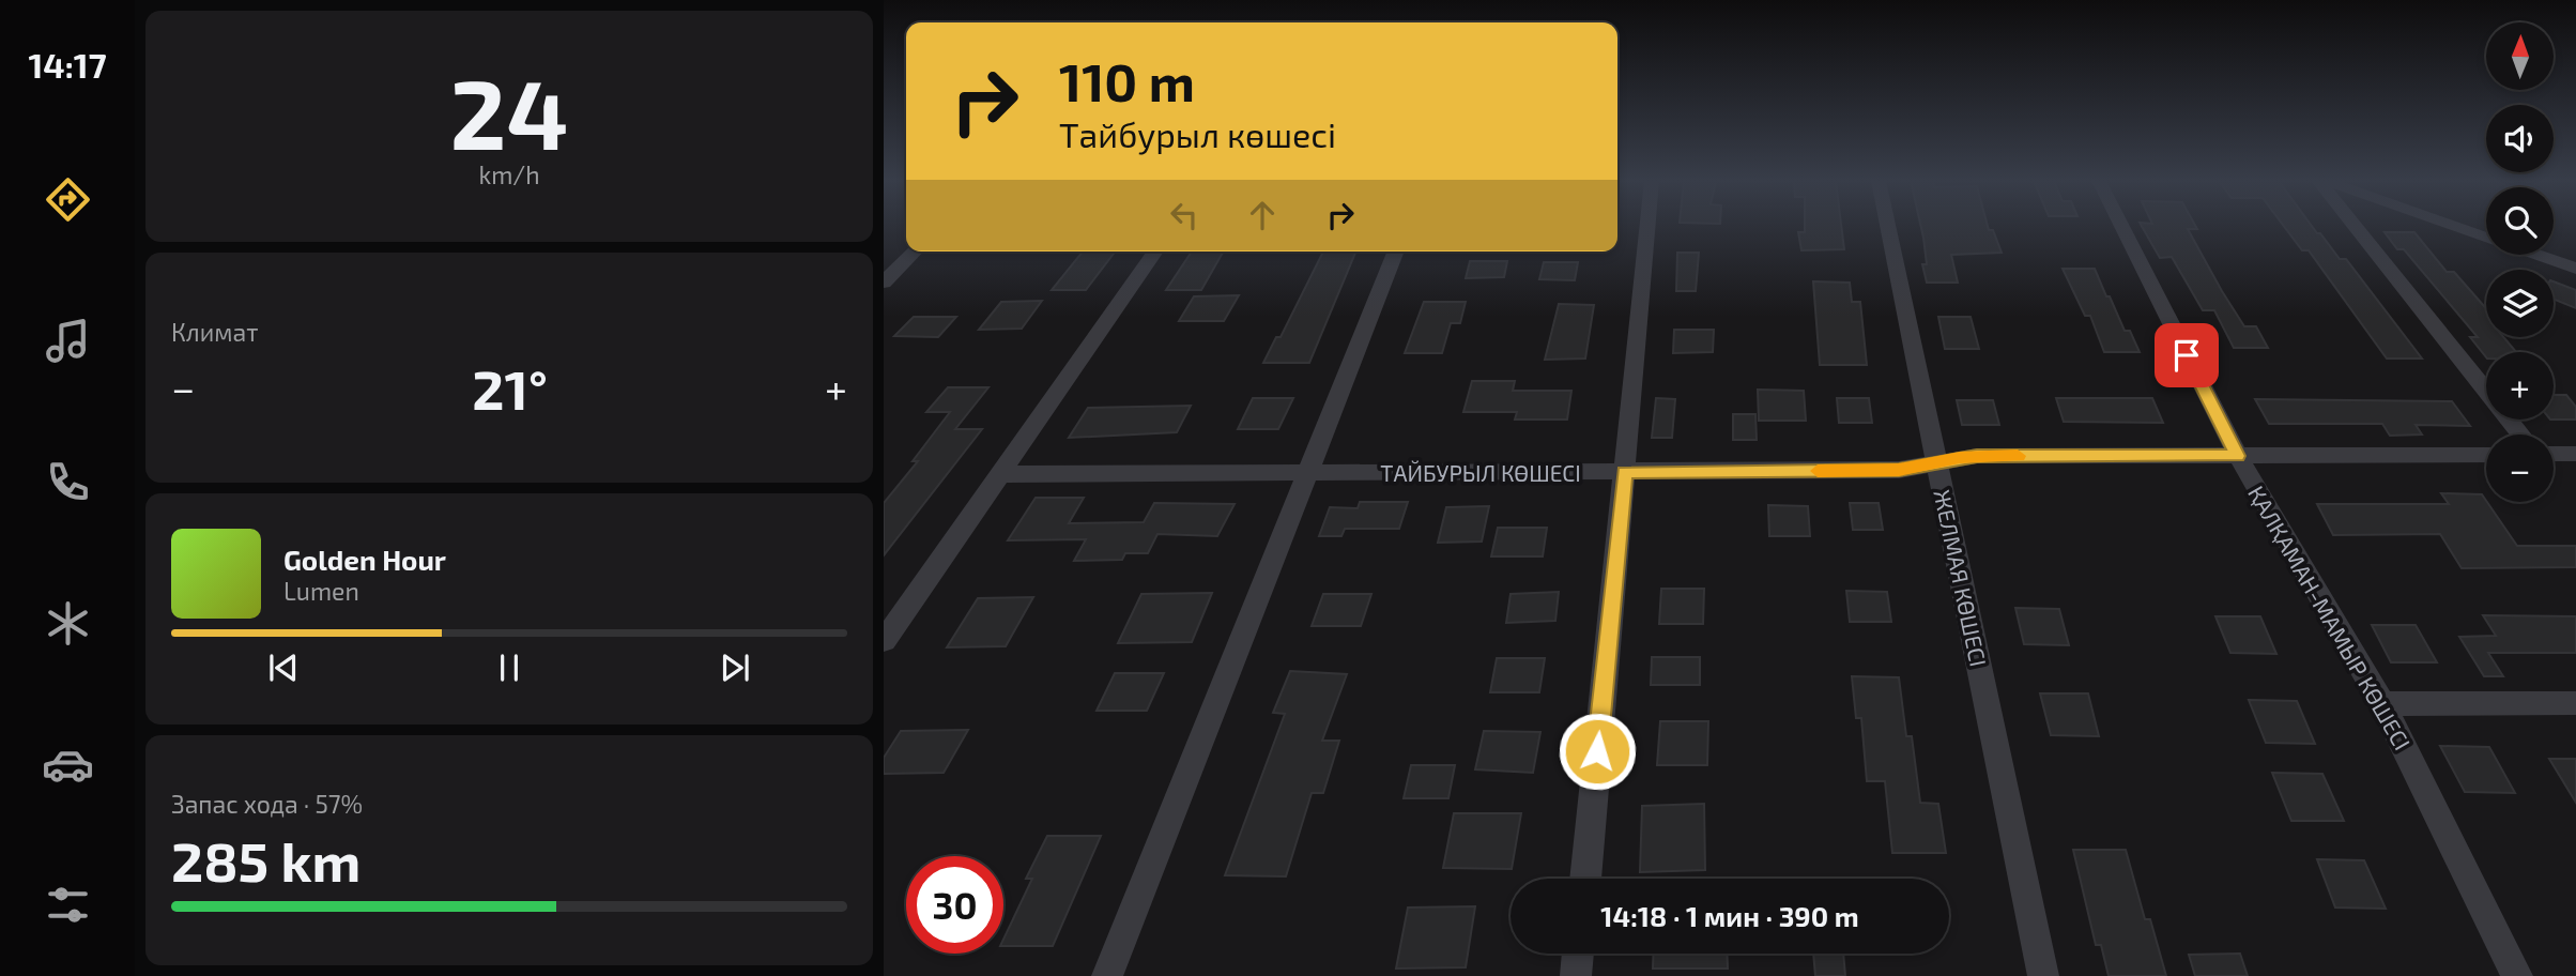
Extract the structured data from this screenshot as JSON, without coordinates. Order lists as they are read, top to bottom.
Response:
{
  "streets": {
    "street": ["ТАЙБУРЫЛ КӨШЕСІ", "ЖЕЛМАЯ КӨШЕСІ", "ҚАЛҚАМАН-МАМЫР КӨШЕСІ"]
  },
  "crossings": [
    ["ТАЙБУРЫЛ КӨШЕСІ", "ЖЕЛМАЯ КӨШЕСІ"],
    ["ТАЙБУРЫЛ КӨШЕСІ", "ҚАЛҚАМАН-МАМЫР КӨШЕСІ"]
  ],
  "north": "top",
  "page": {
    "tabs": "14:17",
    "tile": [
      ["24", "km/h"],
      "Климат",
      ["Запас хода · 57%", "285 km"]
    ],
    "map_buttons": ["+", "−"],
    "turn": ["110 m", "Тайбурыл көшесі"],
    "heat": ["−", "21°", "+"],
    "song": ["Golden Hour", "Lumen"],
    "limit": "30",
    "trip": "14:18 · 1 мин · 390 m"
  }
}
